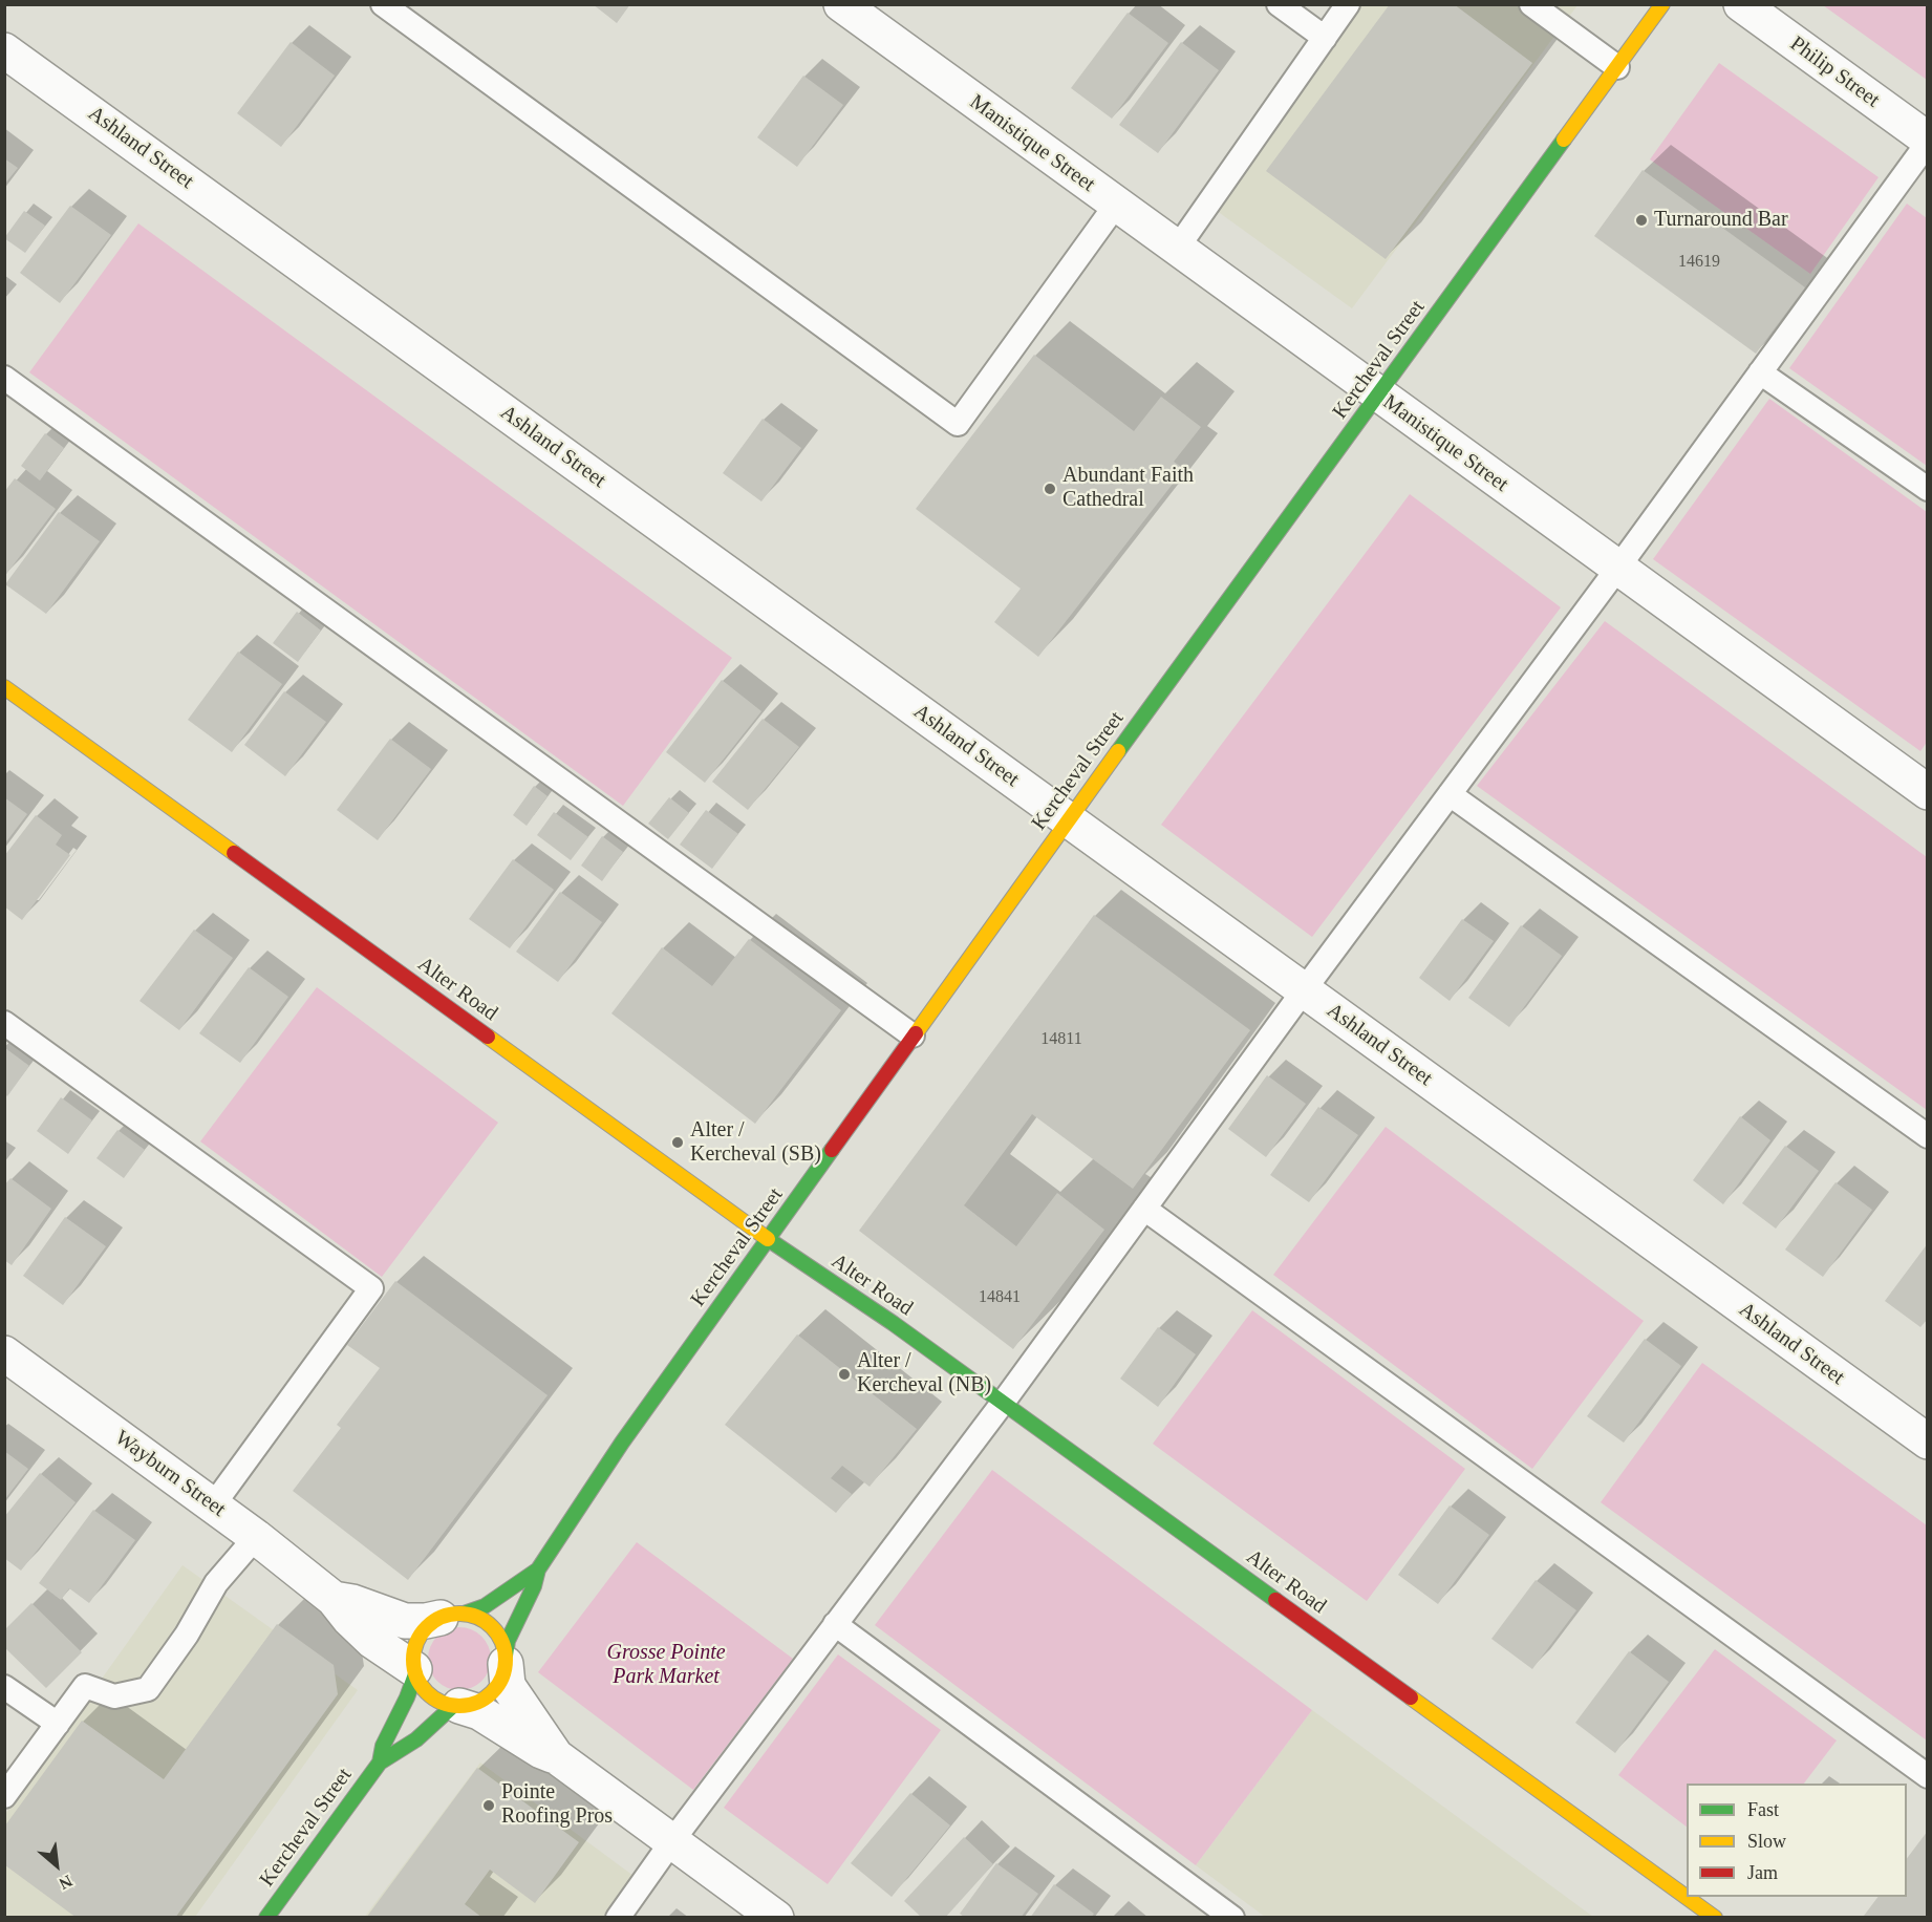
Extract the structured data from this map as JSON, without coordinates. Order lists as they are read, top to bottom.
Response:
{
  "streets": {
    "street": [
      "Philip Street",
      "Manistique Street",
      "Ashland Street",
      "Kercheval Street",
      "Alter Road",
      "Wayburn Street"
    ]
  },
  "crossings": [
    ["Manistique Street", "Kercheval Street"],
    ["Ashland Street", "Kercheval Street"],
    ["Kercheval Street", "Alter Road"],
    ["Kercheval Street", "Wayburn Street"]
  ],
  "parks": ["Grosse Pointe Park Market"],
  "places": [
    "Turnaround Bar",
    "Abundant Faith Cathedral",
    "Alter / Kercheval (SB)",
    "Alter / Kercheval (NB)",
    "Pointe Roofing Pros"
  ],
  "house_numbers": ["14619", "14811", "14841"],
  "legend": ["Fast", "Slow", "Jam"],
  "north": "bottom right"
}
